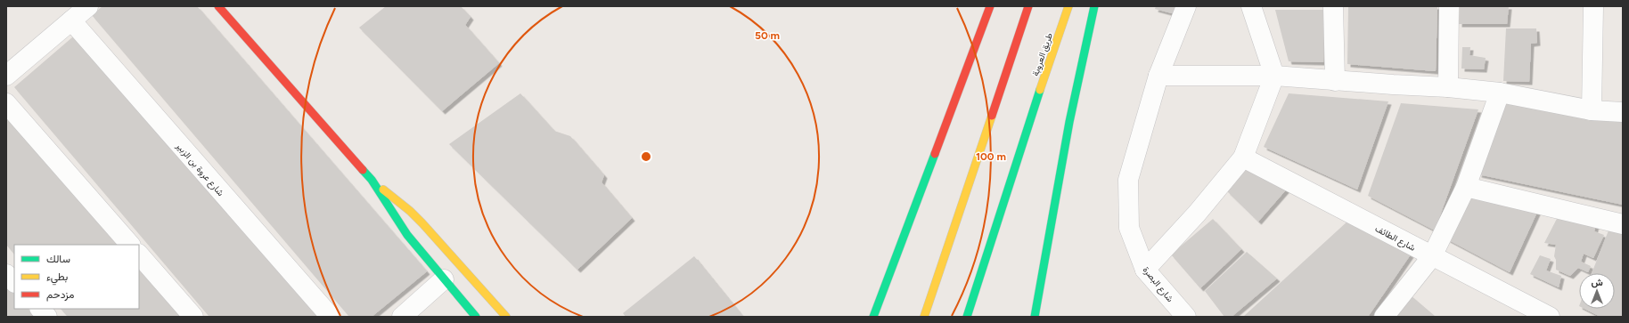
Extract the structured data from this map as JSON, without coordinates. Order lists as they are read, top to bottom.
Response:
{
  "streets": {
    "main road": ["طريق العروبة"],
    "street": ["شارع عروة بن الزبير", "شارع الطائف", "شارع البصرة"]
  },
  "legend": ["سالك", "بطيء", "مزدحم"],
  "north": "top",
  "rings": ["50 m", "100 m"]
}
